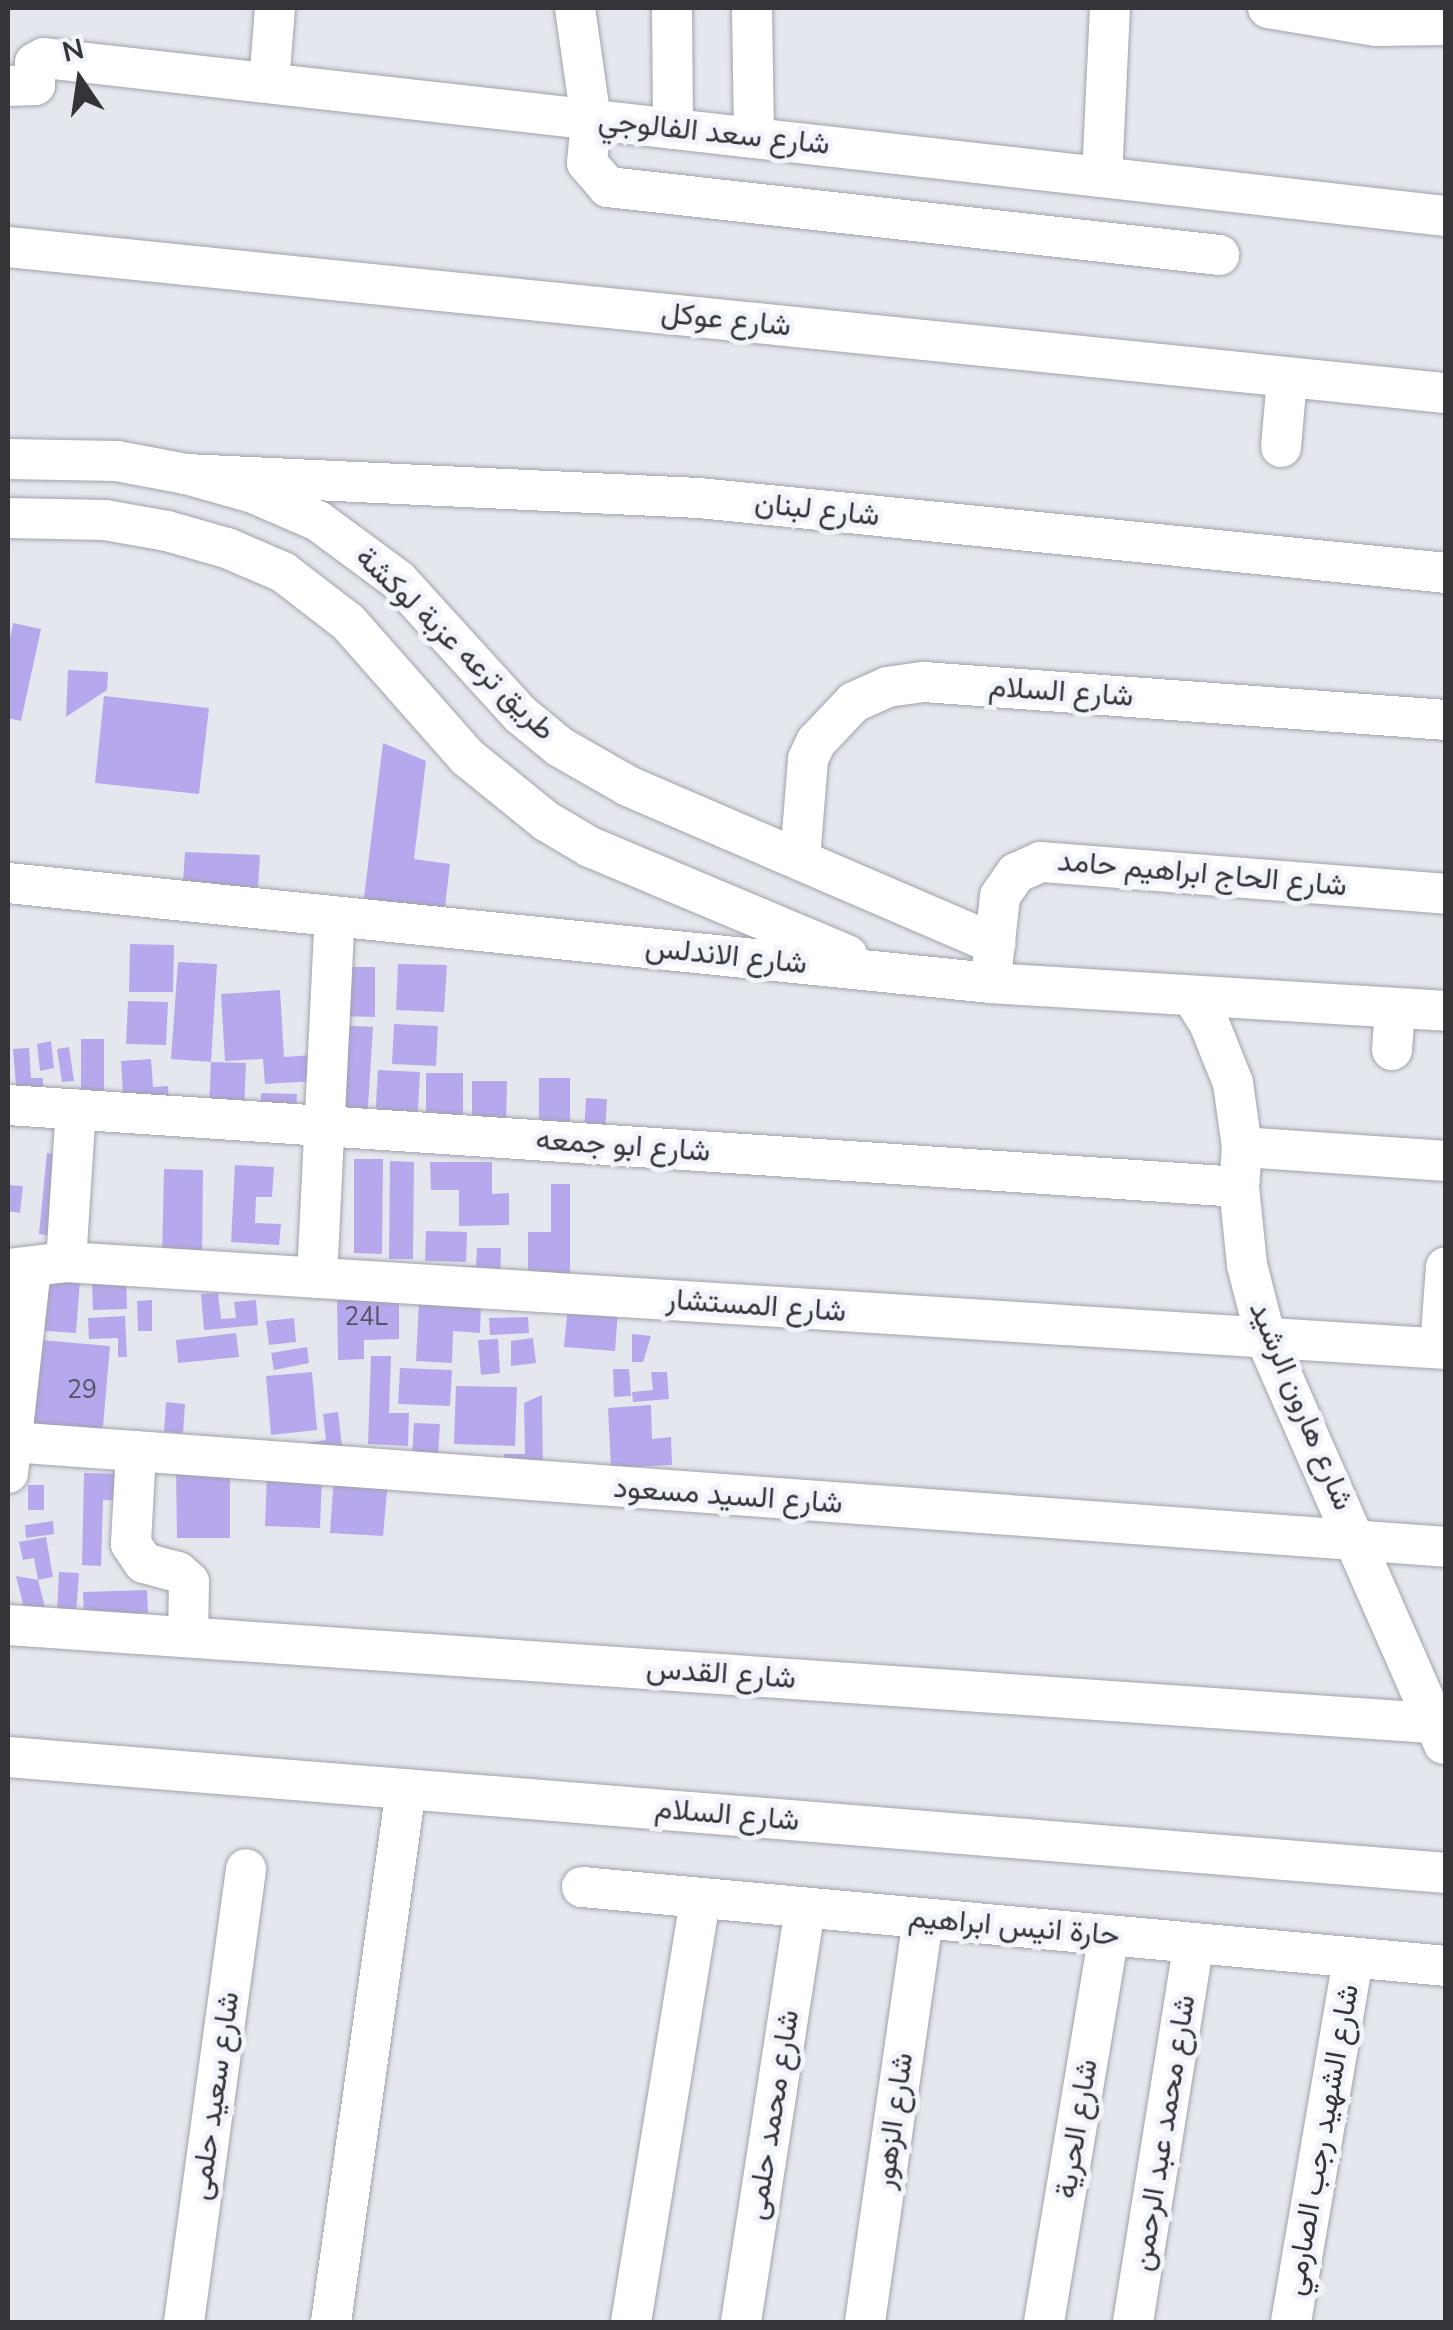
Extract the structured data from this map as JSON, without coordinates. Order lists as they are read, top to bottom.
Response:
{
  "streets": {
    "street": [
      "شارع سعد الفالوجي",
      "شارع عوكل",
      "شارع لبنان",
      "طريق ترعه عزبة لوكشة",
      "شارع السلام",
      "شارع الحاج ابراهيم حامد",
      "شارع الاندلس",
      "شارع ابو جمعه",
      "شارع المستشار",
      "شارع هارون الرشيد",
      "شارع السيد مسعود",
      "شارع القدس",
      "حارة انيس ابراهيم",
      "شارع سعيد حلمى",
      "شارع محمد حلمى",
      "شارع الزهور",
      "شارع الحرية",
      "شارع محمد عبد الرحمن",
      "شارع الشهيد رجب الصارمي"
    ]
  },
  "crossings": [
    ["شارع لبنان", "طريق ترعه عزبة لوكشة"],
    ["طريق ترعه عزبة لوكشة", "شارع السلام"],
    ["طريق ترعه عزبة لوكشة", "شارع الحاج ابراهيم حامد"],
    ["طريق ترعه عزبة لوكشة", "شارع الاندلس"],
    ["شارع الحاج ابراهيم حامد", "شارع الاندلس"],
    ["شارع الاندلس", "شارع هارون الرشيد"],
    ["شارع ابو جمعه", "شارع هارون الرشيد"],
    ["شارع المستشار", "شارع هارون الرشيد"],
    ["شارع هارون الرشيد", "شارع السيد مسعود"],
    ["شارع هارون الرشيد", "شارع القدس"],
    ["حارة انيس ابراهيم", "شارع محمد حلمى"],
    ["حارة انيس ابراهيم", "شارع الزهور"],
    ["حارة انيس ابراهيم", "شارع الحرية"],
    ["حارة انيس ابراهيم", "شارع محمد عبد الرحمن"],
    ["حارة انيس ابراهيم", "شارع الشهيد رجب الصارمي"]
  ],
  "house_numbers": ["24L", "29"],
  "north": "top"
}
